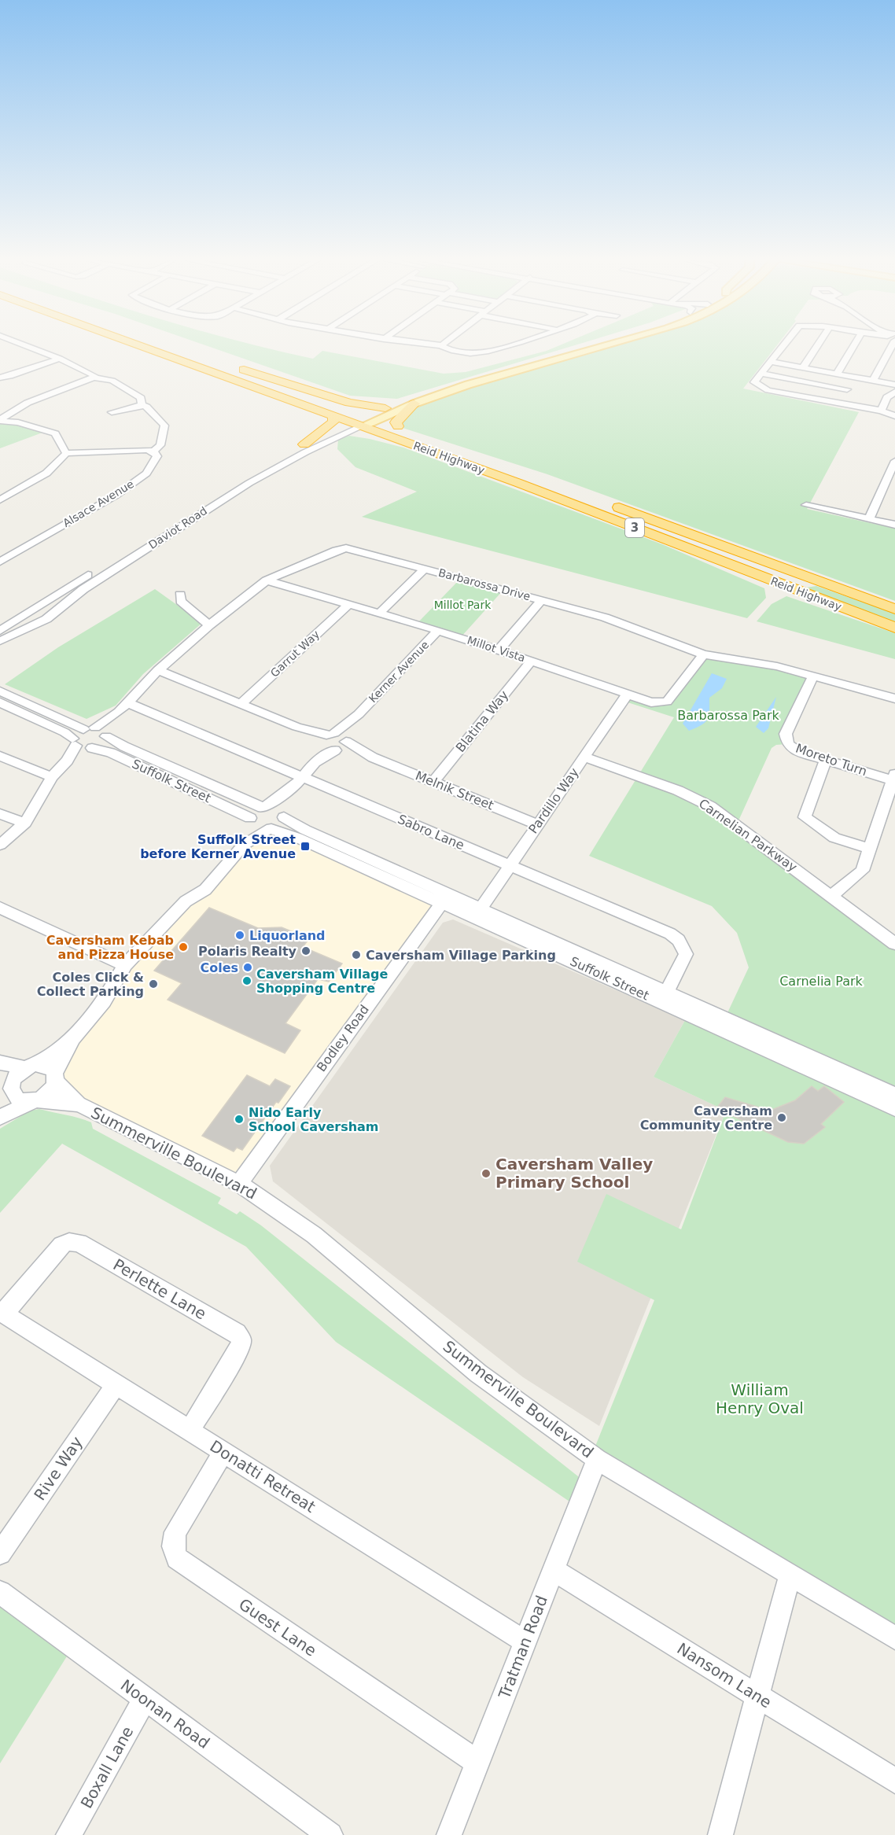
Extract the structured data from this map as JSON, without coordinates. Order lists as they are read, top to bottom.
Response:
{
  "streets": {
    "highway": ["Reid Highway", "3"],
    "street": [
      "Alsace Avenue",
      "Daviot Road",
      "Barbarossa Drive",
      "Millot Vista",
      "Garrut Way",
      "Kerner Avenue",
      "Blatina Way",
      "Moreto Turn",
      "Suffolk Street",
      "Melnik Street",
      "Pardillo Way",
      "Sabro Lane",
      "Carnelian Parkway",
      "Bodley Road",
      "Summerville Boulevard",
      "Perlette Lane",
      "Rive Way",
      "Donatti Retreat",
      "Guest Lane",
      "Tratman Road",
      "Nansom Lane",
      "Noonan Road",
      "Boxall Lane"
    ]
  },
  "crossings": [
    ["Reid Highway", "Daviot Road"],
    ["Barbarossa Drive", "Millot Vista"],
    ["Barbarossa Drive", "Moreto Turn"],
    ["Barbarossa Drive", "Suffolk Street"],
    ["Barbarossa Drive", "Melnik Street"],
    ["Barbarossa Drive", "Sabro Lane"],
    ["Millot Vista", "Garrut Way"],
    ["Millot Vista", "Kerner Avenue"],
    ["Millot Vista", "Blatina Way"],
    ["Millot Vista", "Pardillo Way"],
    ["Garrut Way", "Melnik Street"],
    ["Kerner Avenue", "Suffolk Street"],
    ["Kerner Avenue", "Melnik Street"],
    ["Kerner Avenue", "Sabro Lane"],
    ["Blatina Way", "Melnik Street"],
    ["Suffolk Street", "Pardillo Way"],
    ["Suffolk Street", "Sabro Lane"],
    ["Suffolk Street", "Bodley Road"],
    ["Melnik Street", "Pardillo Way"],
    ["Pardillo Way", "Sabro Lane"],
    ["Pardillo Way", "Carnelian Parkway"],
    ["Bodley Road", "Summerville Boulevard"],
    ["Summerville Boulevard", "Tratman Road"],
    ["Perlette Lane", "Donatti Retreat"],
    ["Rive Way", "Donatti Retreat"],
    ["Donatti Retreat", "Guest Lane"],
    ["Donatti Retreat", "Tratman Road"],
    ["Guest Lane", "Tratman Road"],
    ["Tratman Road", "Nansom Lane"],
    ["Noonan Road", "Boxall Lane"]
  ],
  "parks": [
    "Millot Park",
    "Barbarossa Park",
    "Carnelia Park",
    "William Henry Oval"
  ],
  "places": {
    "transit": ["Suffolk Street before Kerner Avenue"],
    "other": [
      "Liquorland",
      "Caversham Kebab and Pizza House",
      "Polaris Realty",
      "Caversham Village Parking",
      "Coles",
      "Caversham Village Shopping Centre",
      "Coles Click & Collect Parking",
      "Caversham Community Centre",
      "Nido Early School Caversham",
      "Caversham Valley Primary School"
    ]
  }
}
